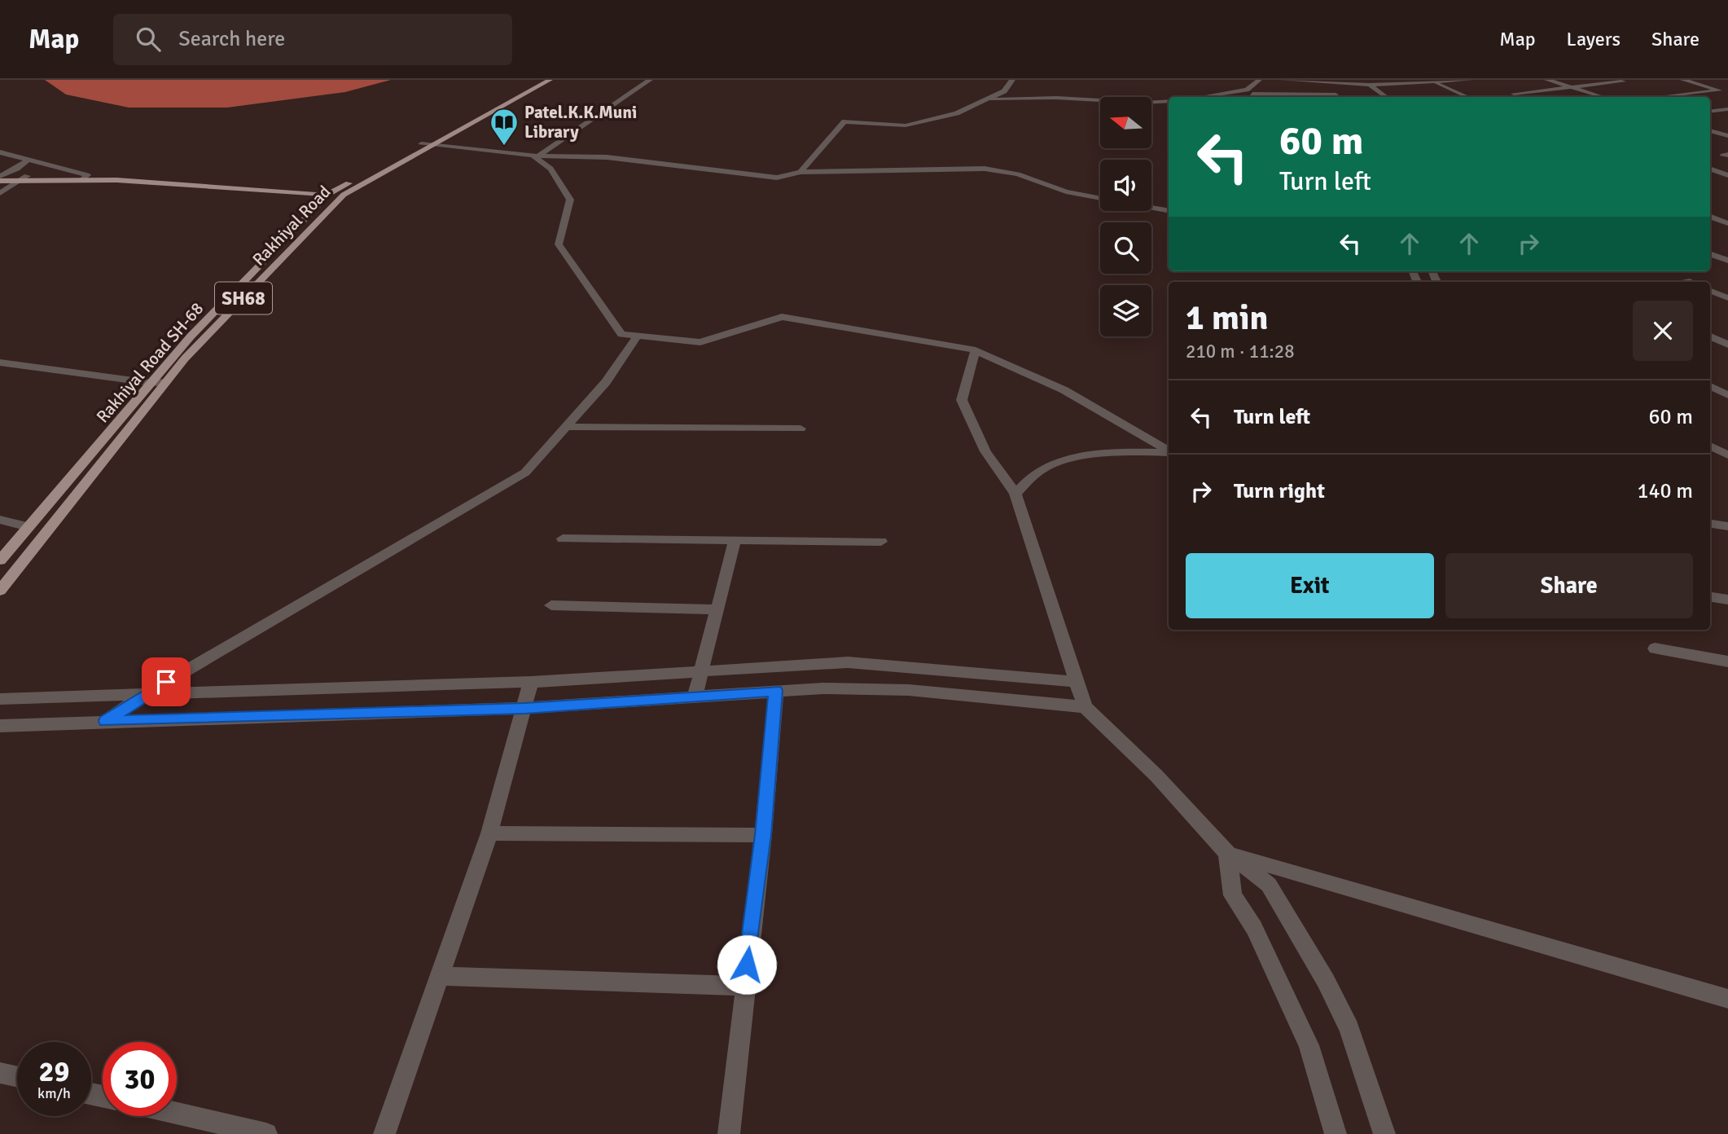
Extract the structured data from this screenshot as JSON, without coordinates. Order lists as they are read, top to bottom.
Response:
{
  "streets": {
    "main road": ["Rakhiyal Road", "SH68", "Rakhiyal Road SH-68"]
  },
  "places": {
    "library": ["Patel.K.K.Muni Library"]
  },
  "north": "left",
  "page": {
    "header": "Map",
    "search": "Search here",
    "nav": ["Map", "Layers", "Share"],
    "turn": ["60 m", "Turn left"],
    "heading": ["1 min", "210 m · 11:28"],
    "list": [
      {
        "name": "Turn left",
        "value": "60 m"
      },
      {
        "name": "Turn right",
        "value": "140 m"
      }
    ],
    "buttons": ["Exit", "Share"],
    "speed": "29 km/h",
    "limit": "30"
  }
}
